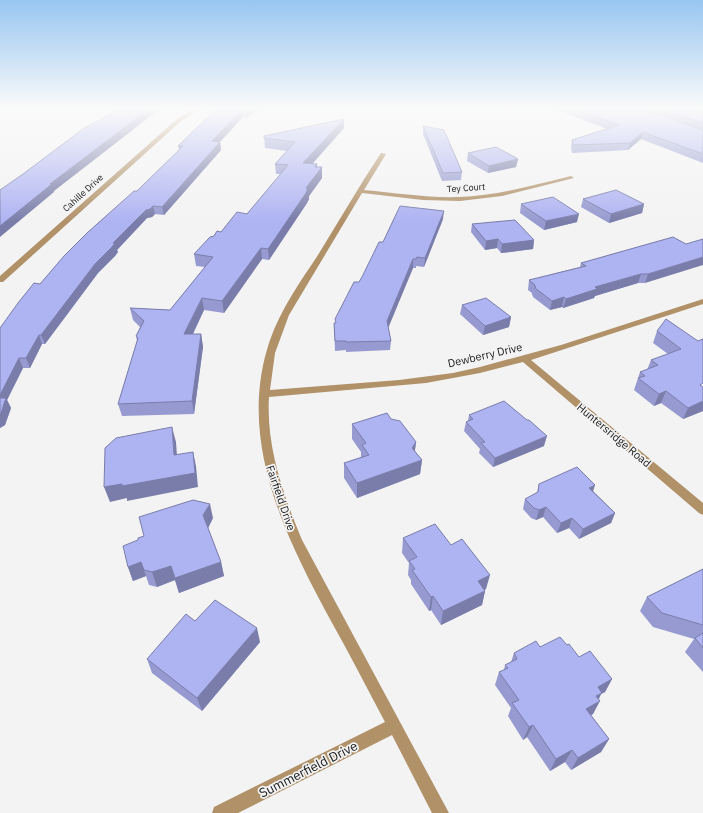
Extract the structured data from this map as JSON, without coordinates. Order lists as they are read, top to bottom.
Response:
{
  "streets": {
    "street": [
      "Tey Court",
      "Cahille Drive",
      "Dewberry Drive",
      "Huntersridge Road",
      "Fairfield Drive",
      "Summerfield Drive"
    ]
  },
  "crossings": [
    ["Tey Court", "Fairfield Drive"],
    ["Dewberry Drive", "Huntersridge Road"],
    ["Dewberry Drive", "Fairfield Drive"],
    ["Fairfield Drive", "Summerfield Drive"]
  ]
}
